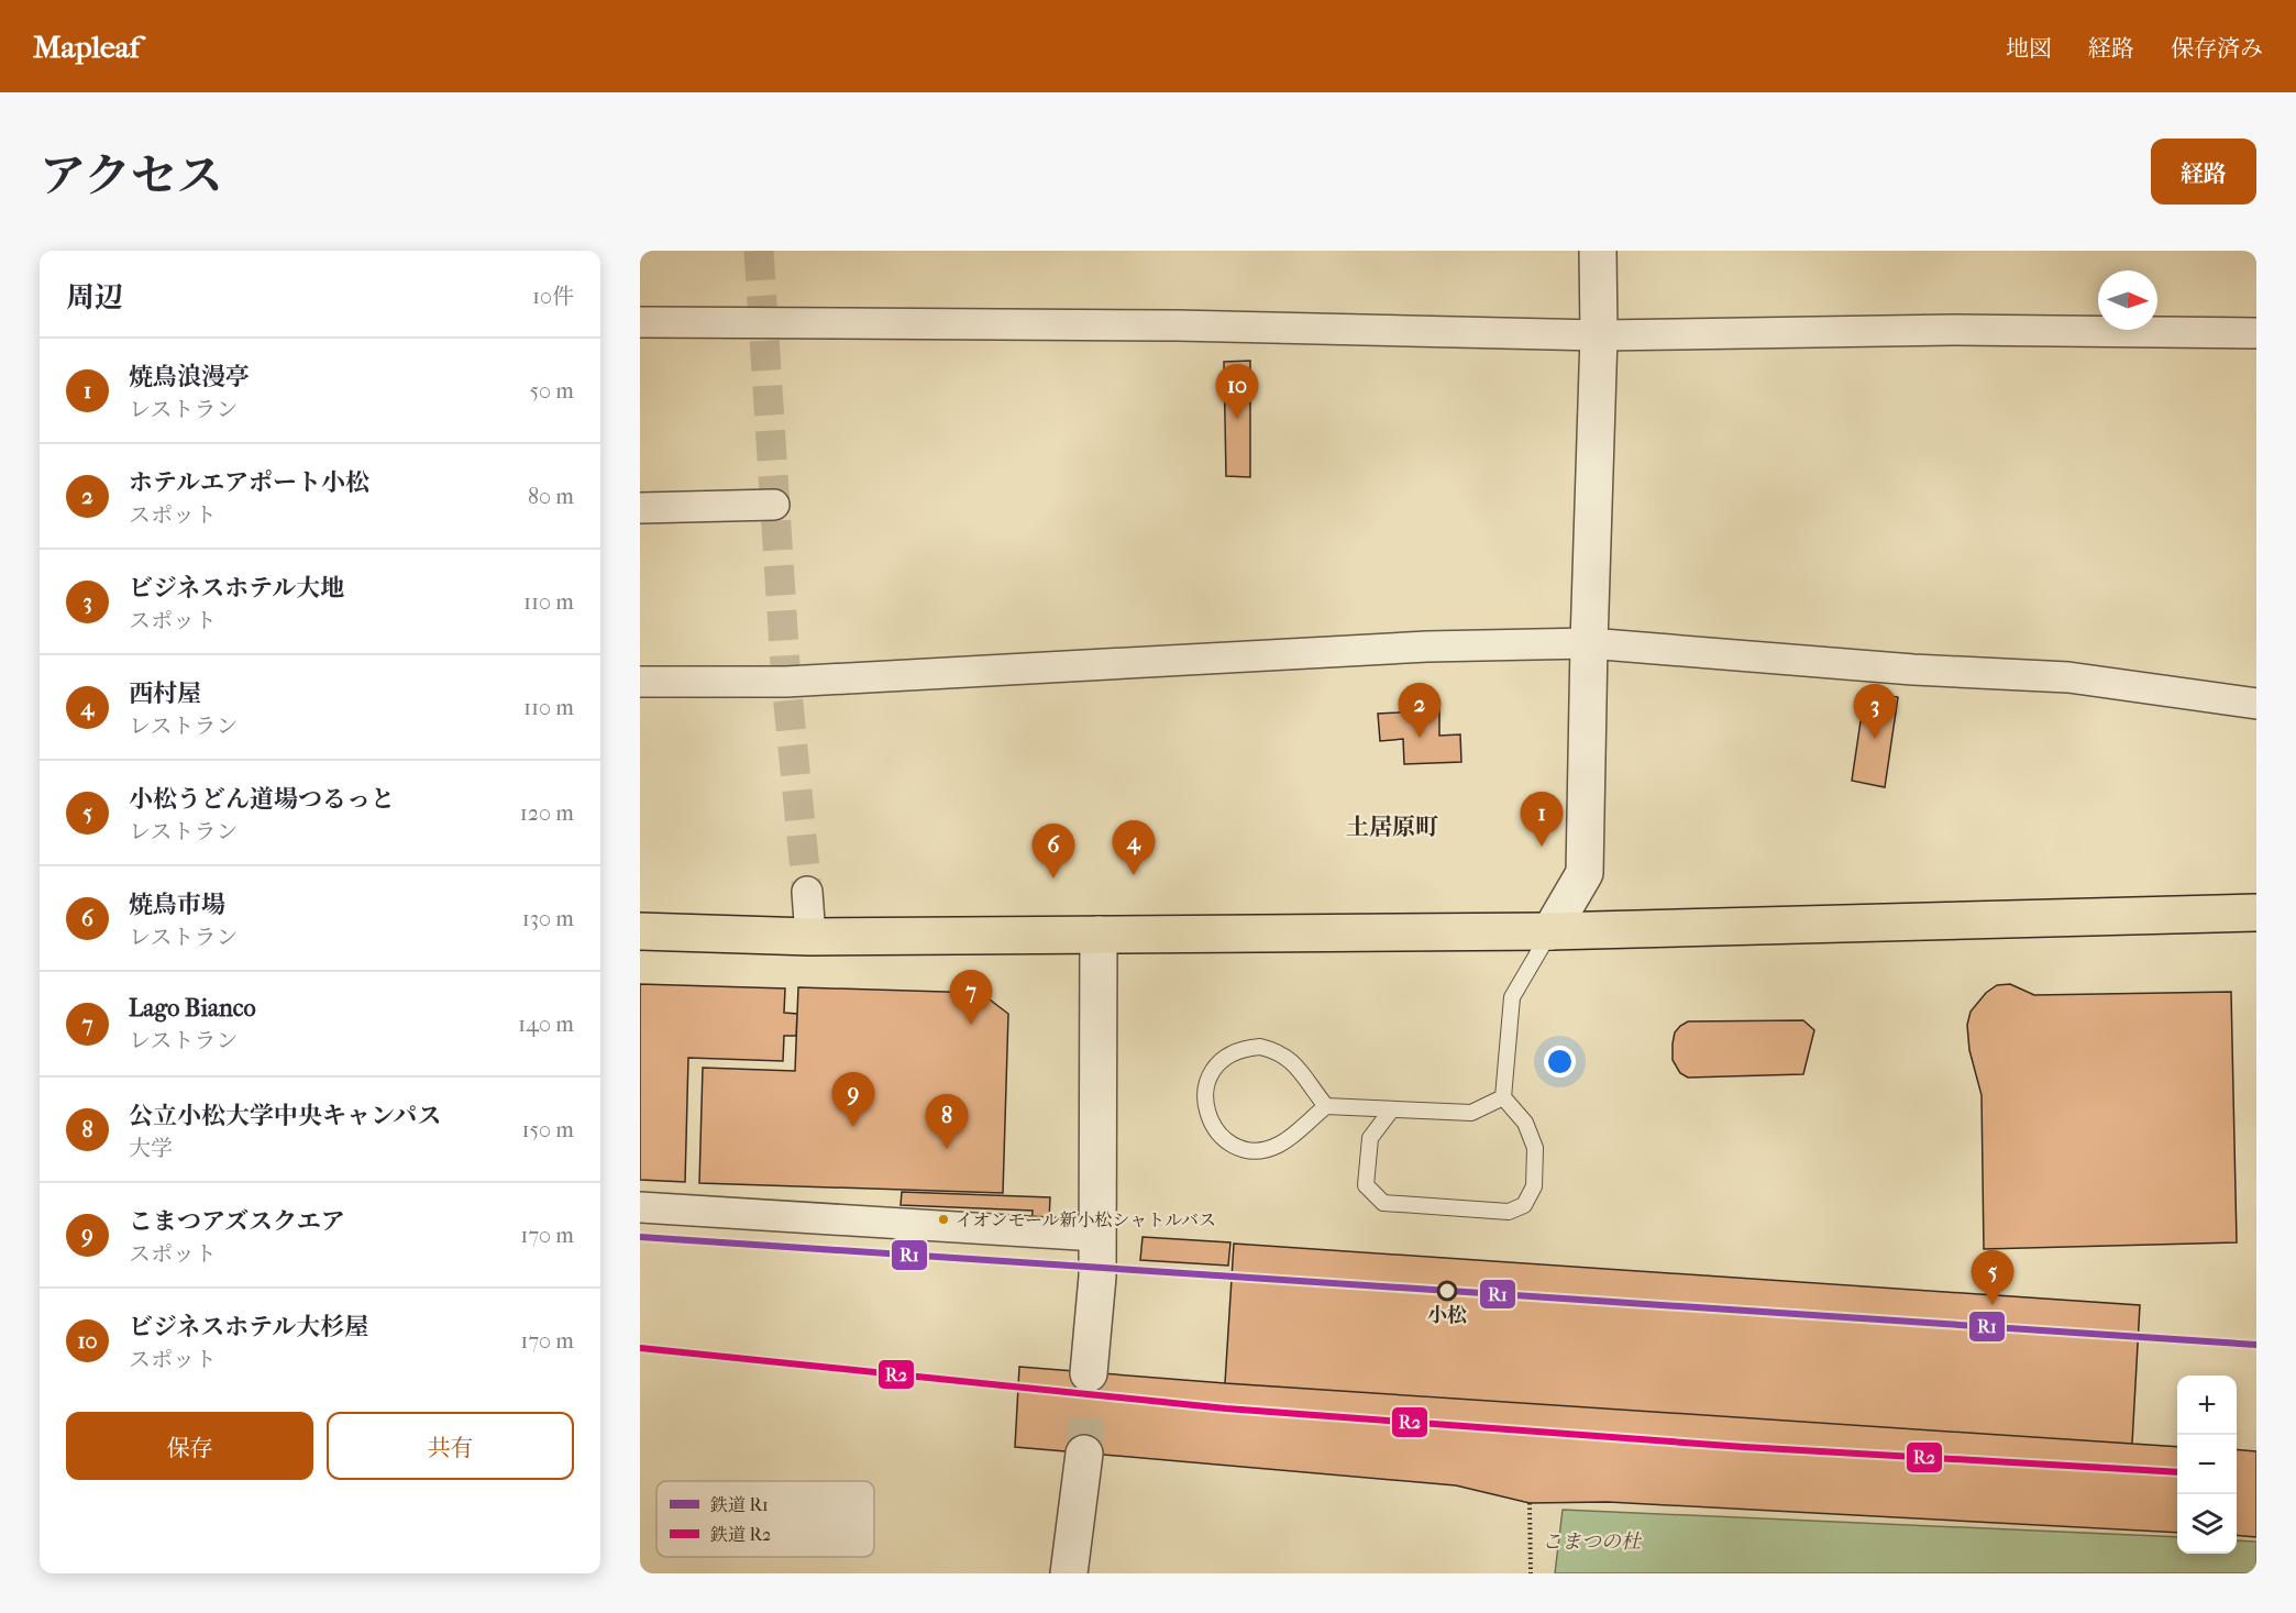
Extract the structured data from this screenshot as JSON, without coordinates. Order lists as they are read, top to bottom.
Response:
{
  "districts": ["土居原町"],
  "parks": ["こまつの杜"],
  "places": ["イオンモール新小松シャトルバス", "小松"],
  "lines": ["rail line R1", "rail line R2"],
  "legend": ["鉄道 R1", "鉄道 R2"],
  "north": "right",
  "page": {
    "header": "Mapleaf",
    "nav": ["地図", "経路", "保存済み"],
    "title": "アクセス",
    "buttons": [
      "経路",
      ["保存", "共有"]
    ],
    "heading": ["周辺", "10件"],
    "list": [
      {
        "mark": "1",
        "name": "焼鳥浪漫亭",
        "note": "レストラン",
        "value": "50 m"
      },
      {
        "mark": "2",
        "name": "ホテルエアポート小松",
        "note": "スポット",
        "value": "80 m"
      },
      {
        "mark": "3",
        "name": "ビジネスホテル大地",
        "note": "スポット",
        "value": "110 m"
      },
      {
        "mark": "4",
        "name": "西村屋",
        "note": "レストラン",
        "value": "110 m"
      },
      {
        "mark": "5",
        "name": "小松うどん道場つるっと",
        "note": "レストラン",
        "value": "120 m"
      },
      {
        "mark": "6",
        "name": "焼鳥市場",
        "note": "レストラン",
        "value": "130 m"
      },
      {
        "mark": "7",
        "name": "Lago Bianco",
        "note": "レストラン",
        "value": "140 m"
      },
      {
        "mark": "8",
        "name": "公立小松大学中央キャンパス",
        "note": "大学",
        "value": "150 m"
      },
      {
        "mark": "9",
        "name": "こまつアズスクエア",
        "note": "スポット",
        "value": "170 m"
      },
      {
        "mark": "10",
        "name": "ビジネスホテル大杉屋",
        "note": "スポット",
        "value": "170 m"
      }
    ],
    "pins": [
      "10",
      "2",
      "3",
      "1",
      "4",
      "6",
      "7",
      "9",
      "8",
      "5"
    ],
    "map_buttons": ["+", "−"]
  }
}
